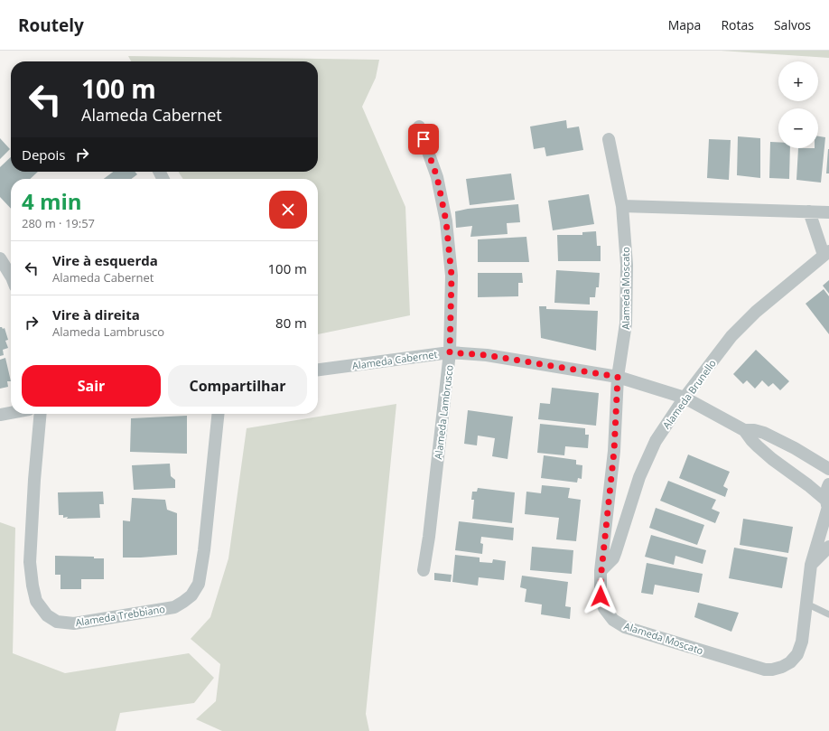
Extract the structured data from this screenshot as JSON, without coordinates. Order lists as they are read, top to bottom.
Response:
{
  "streets": {
    "street": [
      "Alameda Moscato",
      "Alameda Cabernet",
      "Alameda Brunello",
      "Alameda Lambrusco",
      "Alameda Trebbiano"
    ]
  },
  "crossings": [
    ["Alameda Moscato", "Alameda Cabernet"],
    ["Alameda Moscato", "Alameda Brunello"],
    ["Alameda Cabernet", "Alameda Brunello"],
    ["Alameda Cabernet", "Alameda Lambrusco"]
  ],
  "page": {
    "header": "Routely",
    "nav": ["Mapa", "Rotas", "Salvos"],
    "map_buttons": ["+", "−"],
    "turn": ["100 m", "Alameda Cabernet"],
    "then": "Depois",
    "heading": ["4 min", "280 m · 19:57"],
    "list": [
      {
        "name": "Vire à esquerda",
        "note": "Alameda Cabernet",
        "value": "100 m"
      },
      {
        "name": "Vire à direita",
        "note": "Alameda Lambrusco",
        "value": "80 m"
      }
    ],
    "buttons": ["Sair", "Compartilhar"]
  }
}
